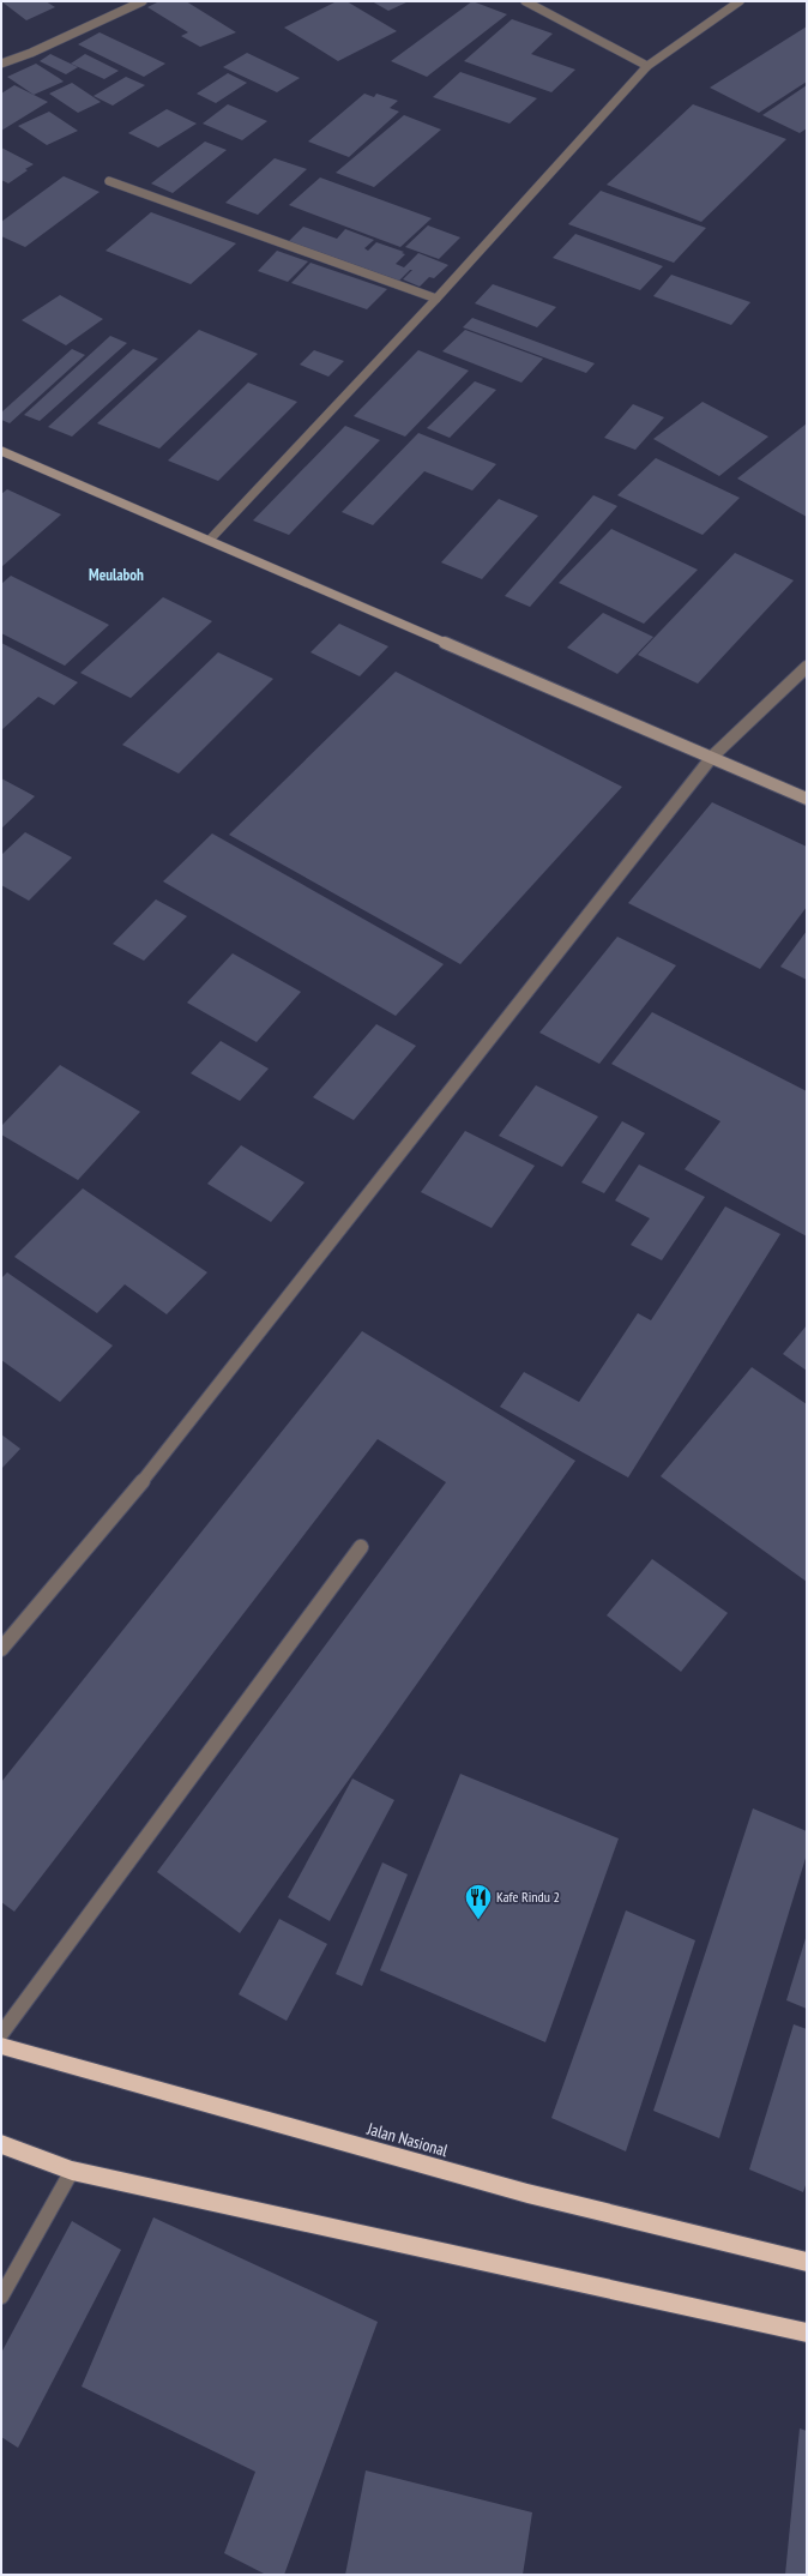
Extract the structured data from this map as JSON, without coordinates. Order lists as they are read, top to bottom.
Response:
{
  "streets": {
    "highway": ["Jalan Nasional"]
  },
  "districts": ["Meulaboh"],
  "places": {
    "restaurant": ["Kafe Rindu 2"]
  }
}
